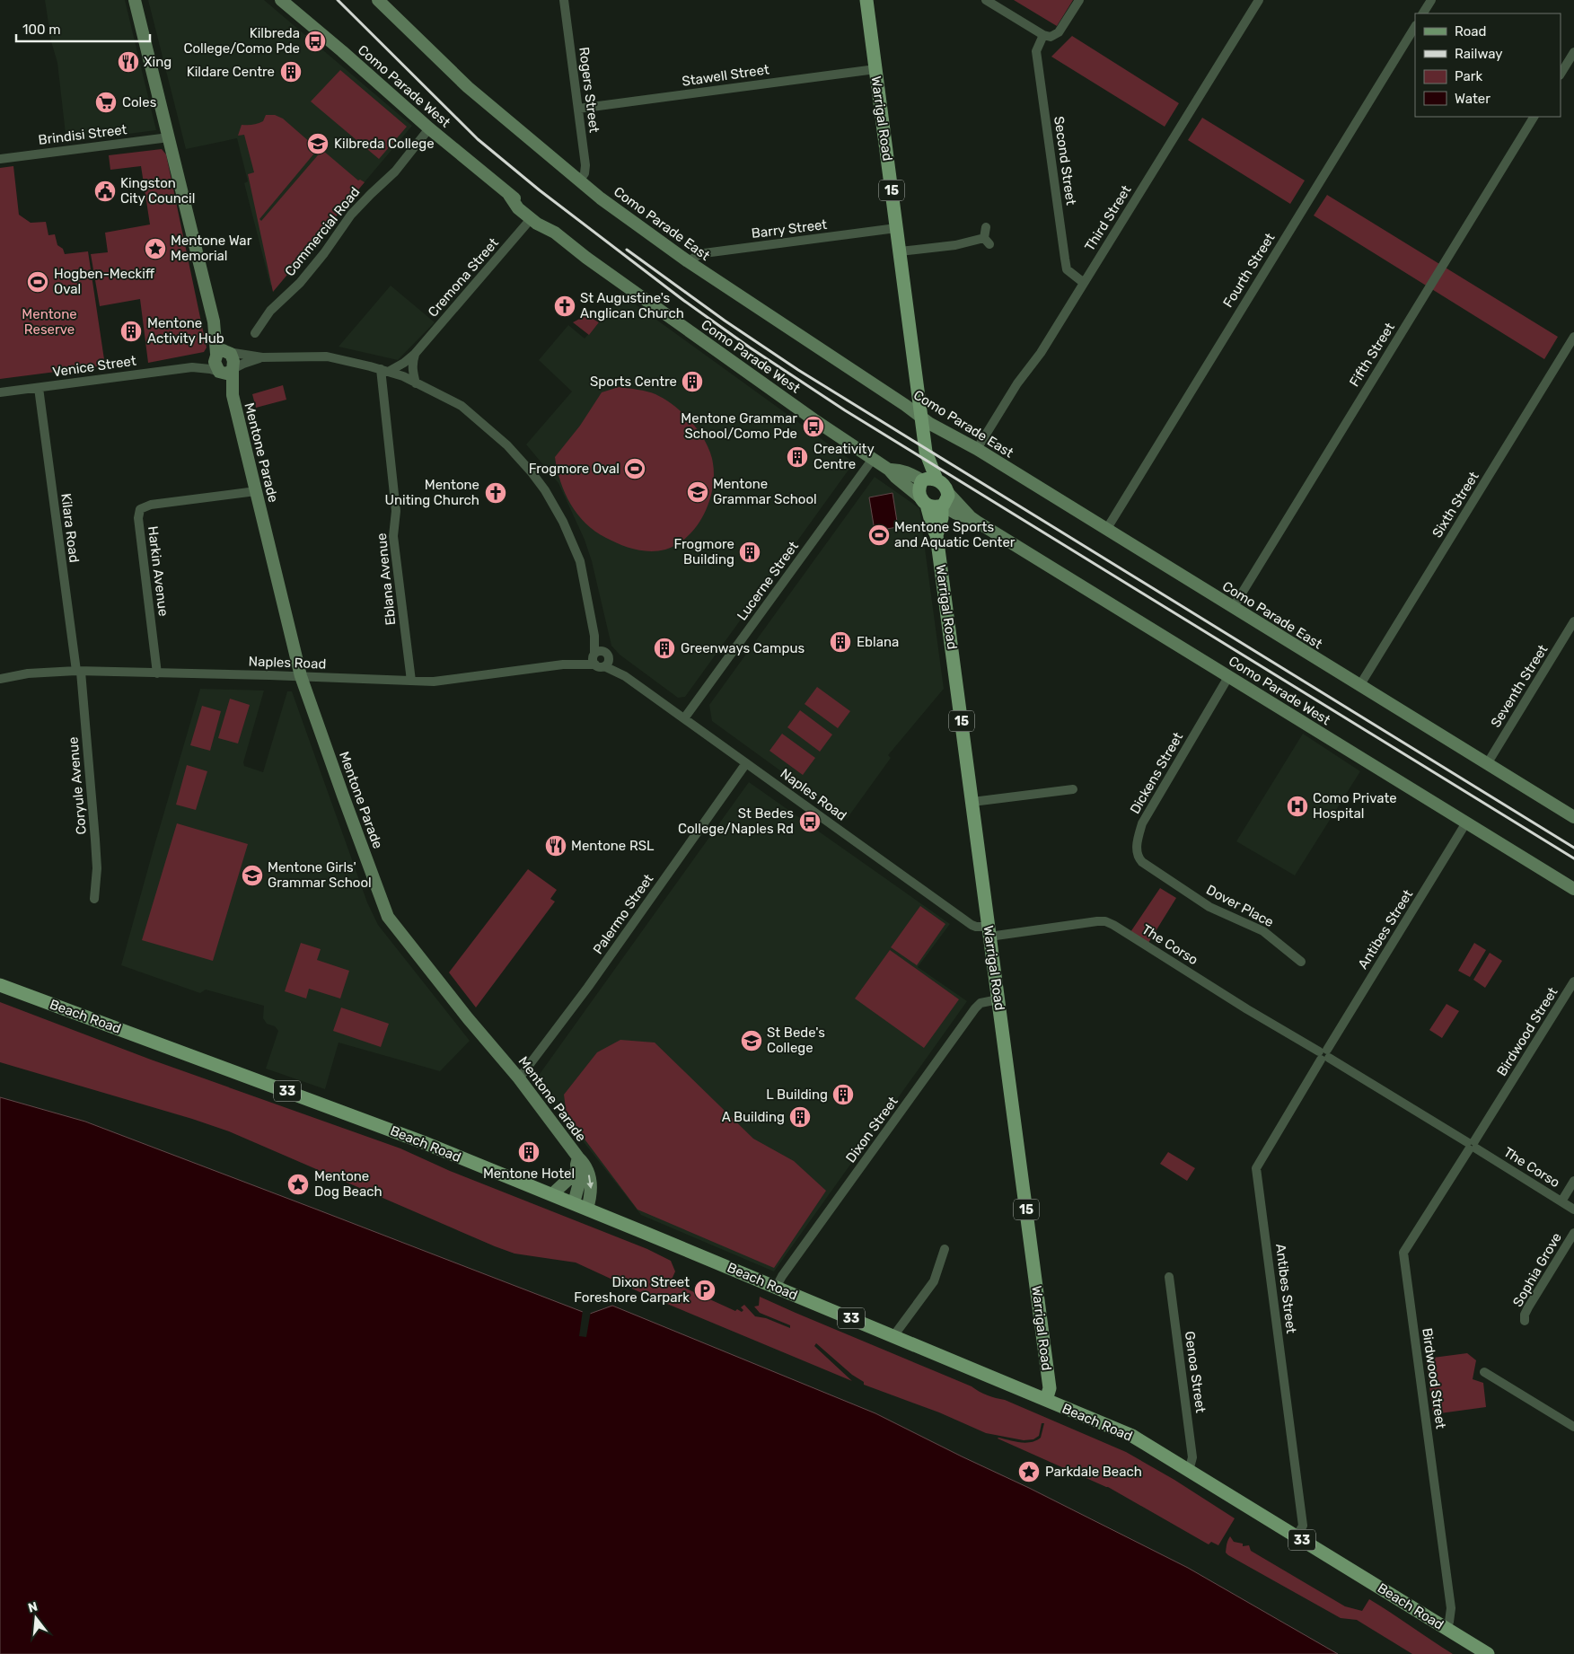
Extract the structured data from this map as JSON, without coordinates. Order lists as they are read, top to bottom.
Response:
{
  "streets": {
    "main road": [
      "Warrigal Road",
      "15",
      "Beach Road",
      "33"
    ],
    "street": [
      "Stawell Street",
      "Como Parade West",
      "Rogers Street",
      "Brindisi Street",
      "Second Street",
      "Third Street",
      "Como Parade East",
      "Barry Street",
      "Commercial Road",
      "Fourth Street",
      "Cremona Street",
      "Fifth Street",
      "Venice Street",
      "Mentone Parade",
      "Sixth Street",
      "Kilara Road",
      "Harkin Avenue",
      "Eblana Avenue",
      "Lucerne Street",
      "Naples Road",
      "Seventh Street",
      "Dickens Street",
      "Coryule Avenue",
      "Dover Place",
      "Palermo Street",
      "Antibes Street",
      "The Corso",
      "Birdwood Street",
      "Dixon Street",
      "Sophia Grove",
      "Genoa Street"
    ]
  },
  "crossings": [
    ["Stawell Street", "Rogers Street"],
    ["Stawell Street", "Warrigal Road"],
    ["Como Parade West", "Warrigal Road"],
    ["Como Parade West", "15"],
    ["Como Parade West", "Commercial Road"],
    ["Como Parade West", "Cremona Street"],
    ["Como Parade West", "Lucerne Street"],
    ["Como Parade West", "Dickens Street"],
    ["Como Parade West", "Antibes Street"],
    ["Rogers Street", "Como Parade East"],
    ["Warrigal Road", "15"],
    ["Warrigal Road", "Como Parade East"],
    ["Warrigal Road", "Barry Street"],
    ["Warrigal Road", "Naples Road"],
    ["Warrigal Road", "The Corso"],
    ["Warrigal Road", "Beach Road"],
    ["Warrigal Road", "Dixon Street"],
    ["Second Street", "Third Street"],
    ["Third Street", "Como Parade East"],
    ["Como Parade East", "Barry Street"],
    ["Como Parade East", "Fourth Street"],
    ["Como Parade East", "Fifth Street"],
    ["Como Parade East", "Sixth Street"],
    ["Como Parade East", "Seventh Street"],
    ["Cremona Street", "Eblana Avenue"],
    ["Venice Street", "Mentone Parade"],
    ["Venice Street", "Kilara Road"],
    ["Mentone Parade", "Harkin Avenue"],
    ["Mentone Parade", "Naples Road"],
    ["Mentone Parade", "Palermo Street"],
    ["Mentone Parade", "Beach Road"],
    ["Kilara Road", "Naples Road"],
    ["Kilara Road", "Coryule Avenue"],
    ["Harkin Avenue", "Naples Road"],
    ["Eblana Avenue", "Naples Road"],
    ["Lucerne Street", "Naples Road"],
    ["Naples Road", "Coryule Avenue"],
    ["Naples Road", "Palermo Street"],
    ["Naples Road", "The Corso"],
    ["Dickens Street", "Dover Place"],
    ["Antibes Street", "The Corso"],
    ["Antibes Street", "Beach Road"],
    ["The Corso", "Birdwood Street"],
    ["Beach Road", "Birdwood Street"],
    ["Beach Road", "Dixon Street"],
    ["Beach Road", "Genoa Street"]
  ],
  "parks": ["Mentone Reserve"],
  "places": {
    "bus stop": ["Kilbreda College/Como Pde", "Mentone Grammar School/Como Pde", "St Bedes College/Naples Rd"],
    "restaurant": ["Xing", "Mentone RSL"],
    "building": [
      "Kildare Centre",
      "Mentone Activity Hub",
      "Sports Centre",
      "Creativity Centre",
      "Frogmore Building",
      "Eblana",
      "Greenways Campus",
      "L Building",
      "A Building",
      "Mentone Hotel"
    ],
    "supermarket": ["Coles"],
    "school or university": [
      "Kilbreda College",
      "Mentone Grammar School",
      "Mentone Girls' Grammar School",
      "St Bede's College"
    ],
    "public building": ["Kingston City Council"],
    "place": ["Mentone War Memorial", "Mentone Dog Beach", "Parkdale Beach"],
    "sports": ["Hogben-Meckiff Oval", "Frogmore Oval", "Mentone Sports and Aquatic Center"],
    "church": ["St Augustine's Anglican Church", "Mentone Uniting Church"],
    "hospital": ["Como Private Hospital"],
    "parking": ["Dixon Street Foreshore Carpark"]
  },
  "legend": [
    "Road",
    "Railway",
    "Park",
    "Water"
  ],
  "scale_bar": "100 m",
  "north": "top"
}
